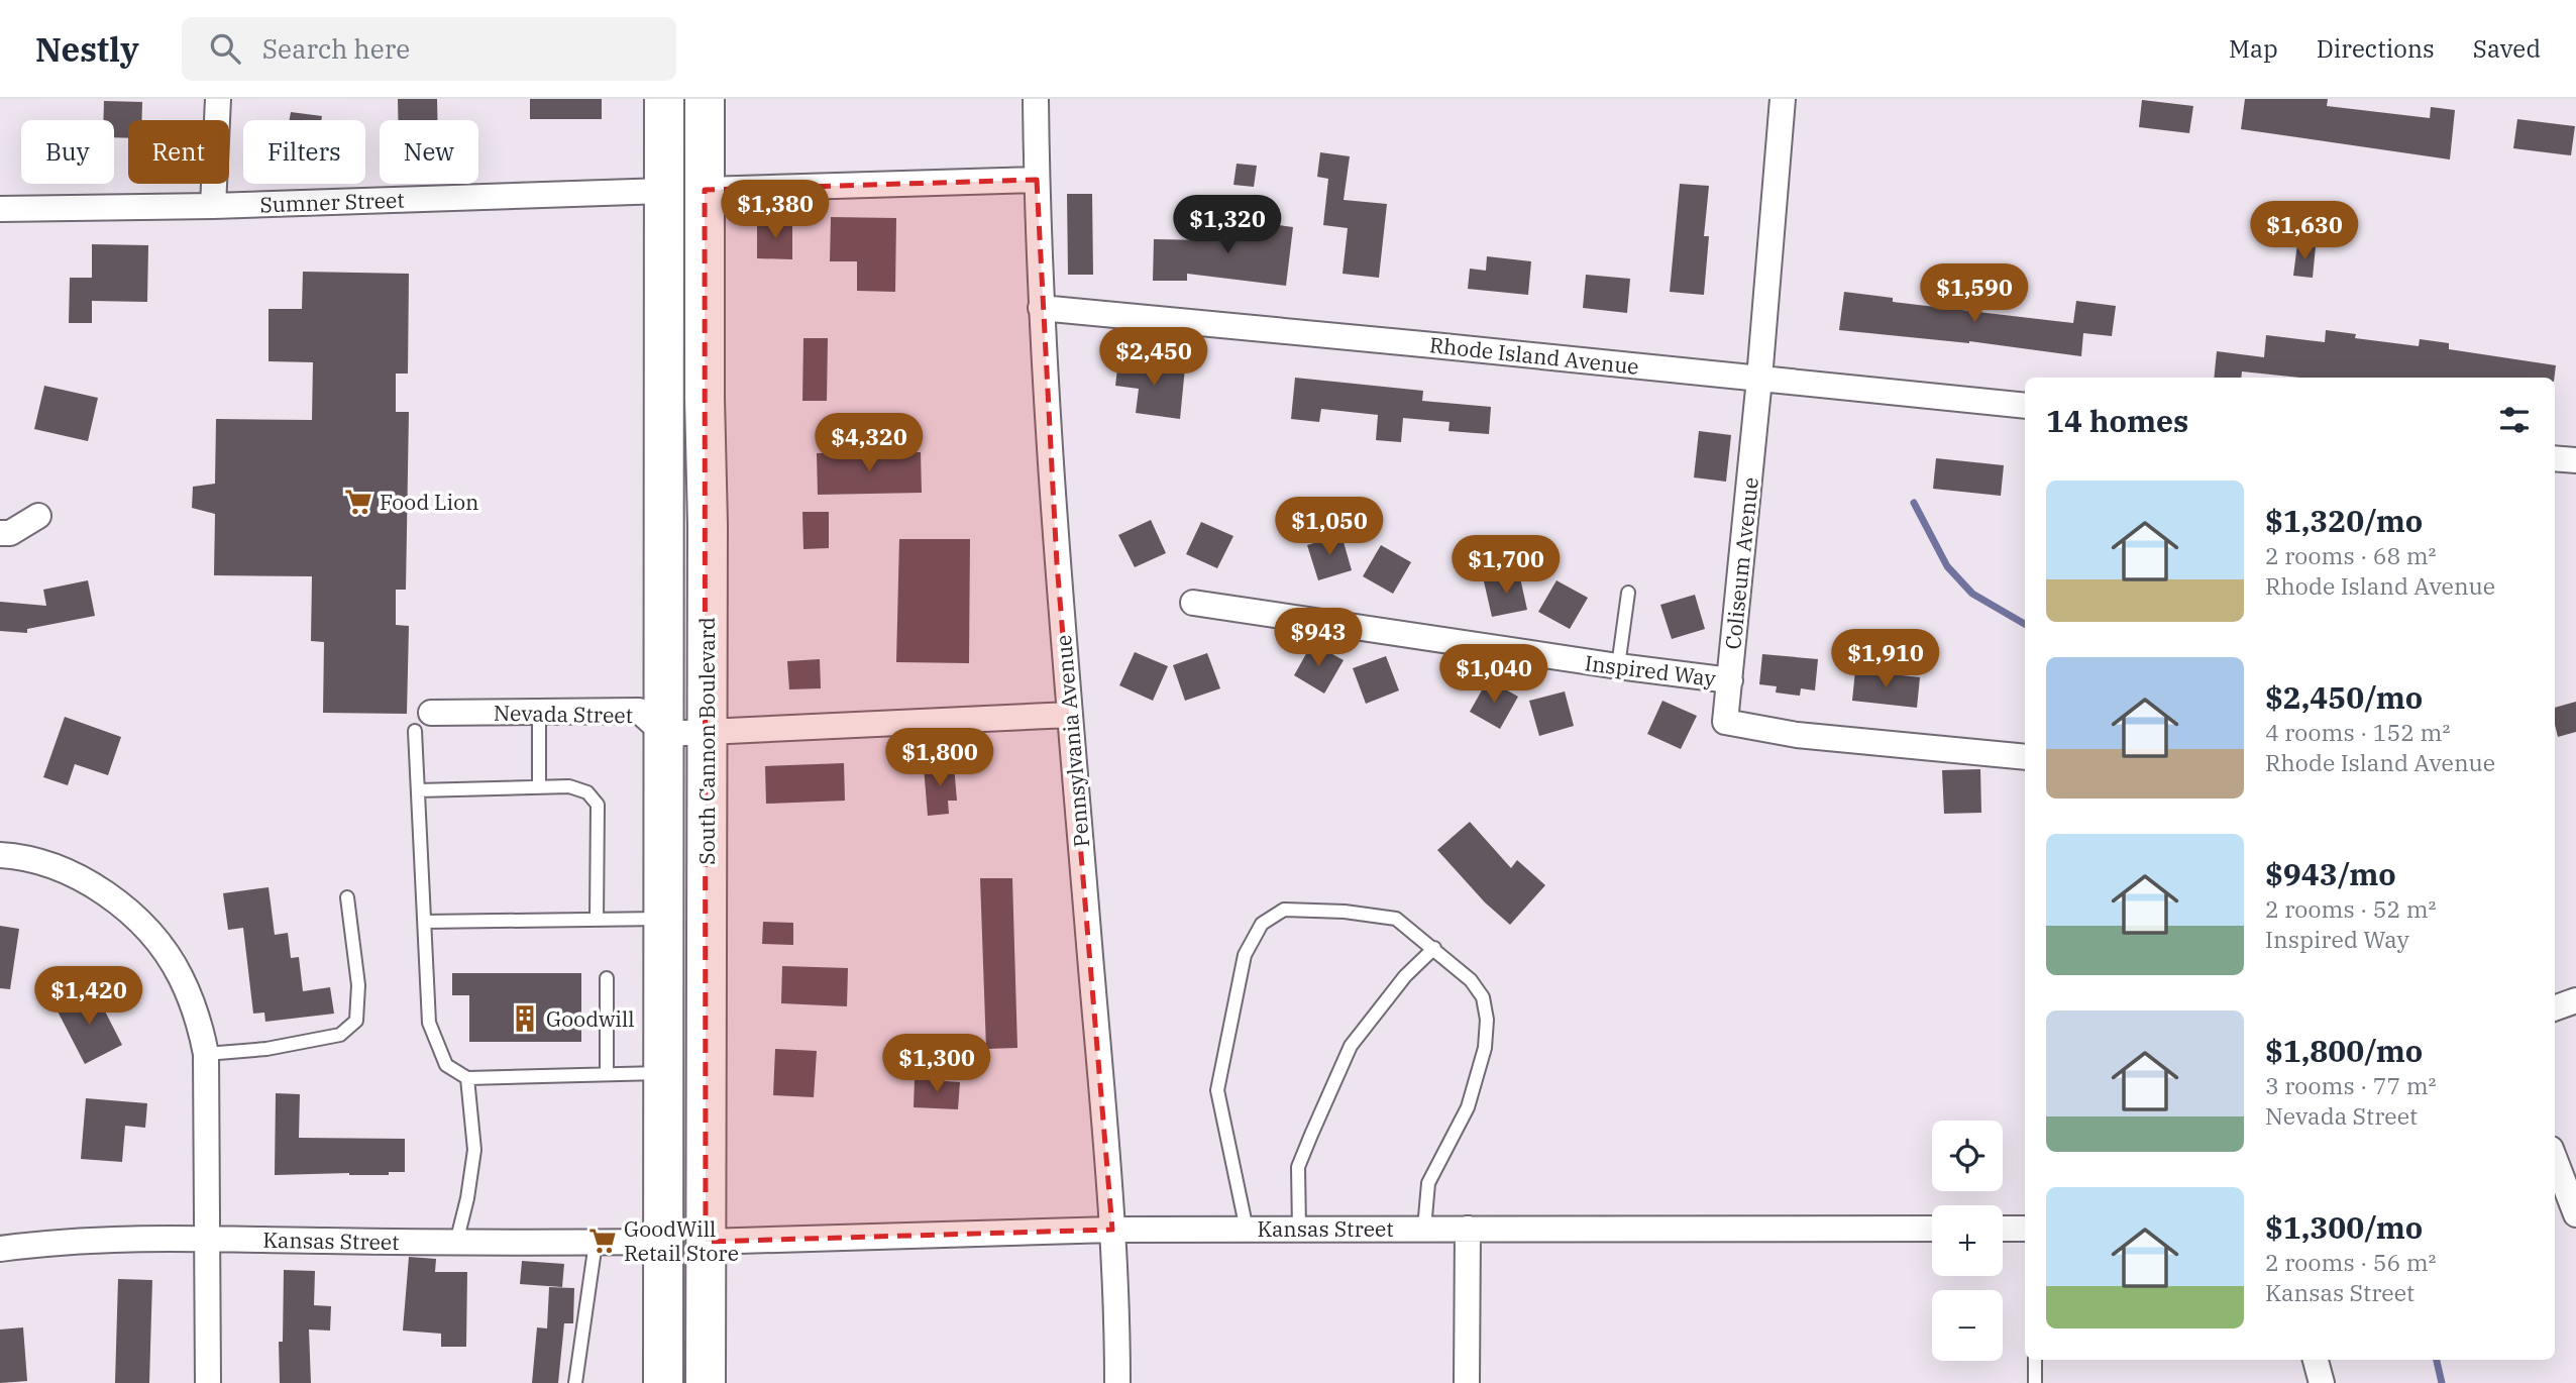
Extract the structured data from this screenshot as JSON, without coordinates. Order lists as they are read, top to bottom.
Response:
{
  "streets": {
    "main road": ["South Cannon Boulevard"],
    "street": [
      "Sumner Street",
      "Rhode Island Avenue",
      "Coliseum Avenue",
      "Inspired Way",
      "Nevada Street",
      "Pennsylvania Avenue",
      "Kansas Street"
    ]
  },
  "crossings": [
    ["Sumner Street", "South Cannon Boulevard"],
    ["Rhode Island Avenue", "Coliseum Avenue"],
    ["Rhode Island Avenue", "Pennsylvania Avenue"],
    ["Coliseum Avenue", "Inspired Way"],
    ["Nevada Street", "South Cannon Boulevard"],
    ["South Cannon Boulevard", "Kansas Street"],
    ["Pennsylvania Avenue", "Kansas Street"]
  ],
  "places": {
    "supermarket": ["Food Lion", "GoodWill Retail Store"],
    "building": ["Goodwill"]
  },
  "page": {
    "header": "Nestly",
    "search": "Search here",
    "nav": ["Map", "Directions", "Saved"],
    "chip": [
      "Buy",
      "Rent",
      "Filters",
      "New"
    ],
    "price": [
      "$1,380",
      "$1,320",
      "$1,630",
      "$1,590",
      "$2,450",
      "$4,320",
      "$1,050",
      "$1,700",
      "$943",
      "$1,910",
      "$1,040",
      "$1,800",
      "$1,420",
      "$1,300"
    ],
    "heading": "14 homes",
    "list": [
      {
        "name": "$1,320/mo",
        "note": "2 rooms · 68 m² · Rhode Island Avenue"
      },
      {
        "name": "$2,450/mo",
        "note": "4 rooms · 152 m² · Rhode Island Avenue"
      },
      {
        "name": "$943/mo",
        "note": "2 rooms · 52 m² · Inspired Way"
      },
      {
        "name": "$1,800/mo",
        "note": "3 rooms · 77 m² · Nevada Street"
      },
      {
        "name": "$1,300/mo",
        "note": "2 rooms · 56 m² · Kansas Street"
      }
    ],
    "map_buttons": ["+", "−"]
  }
}
